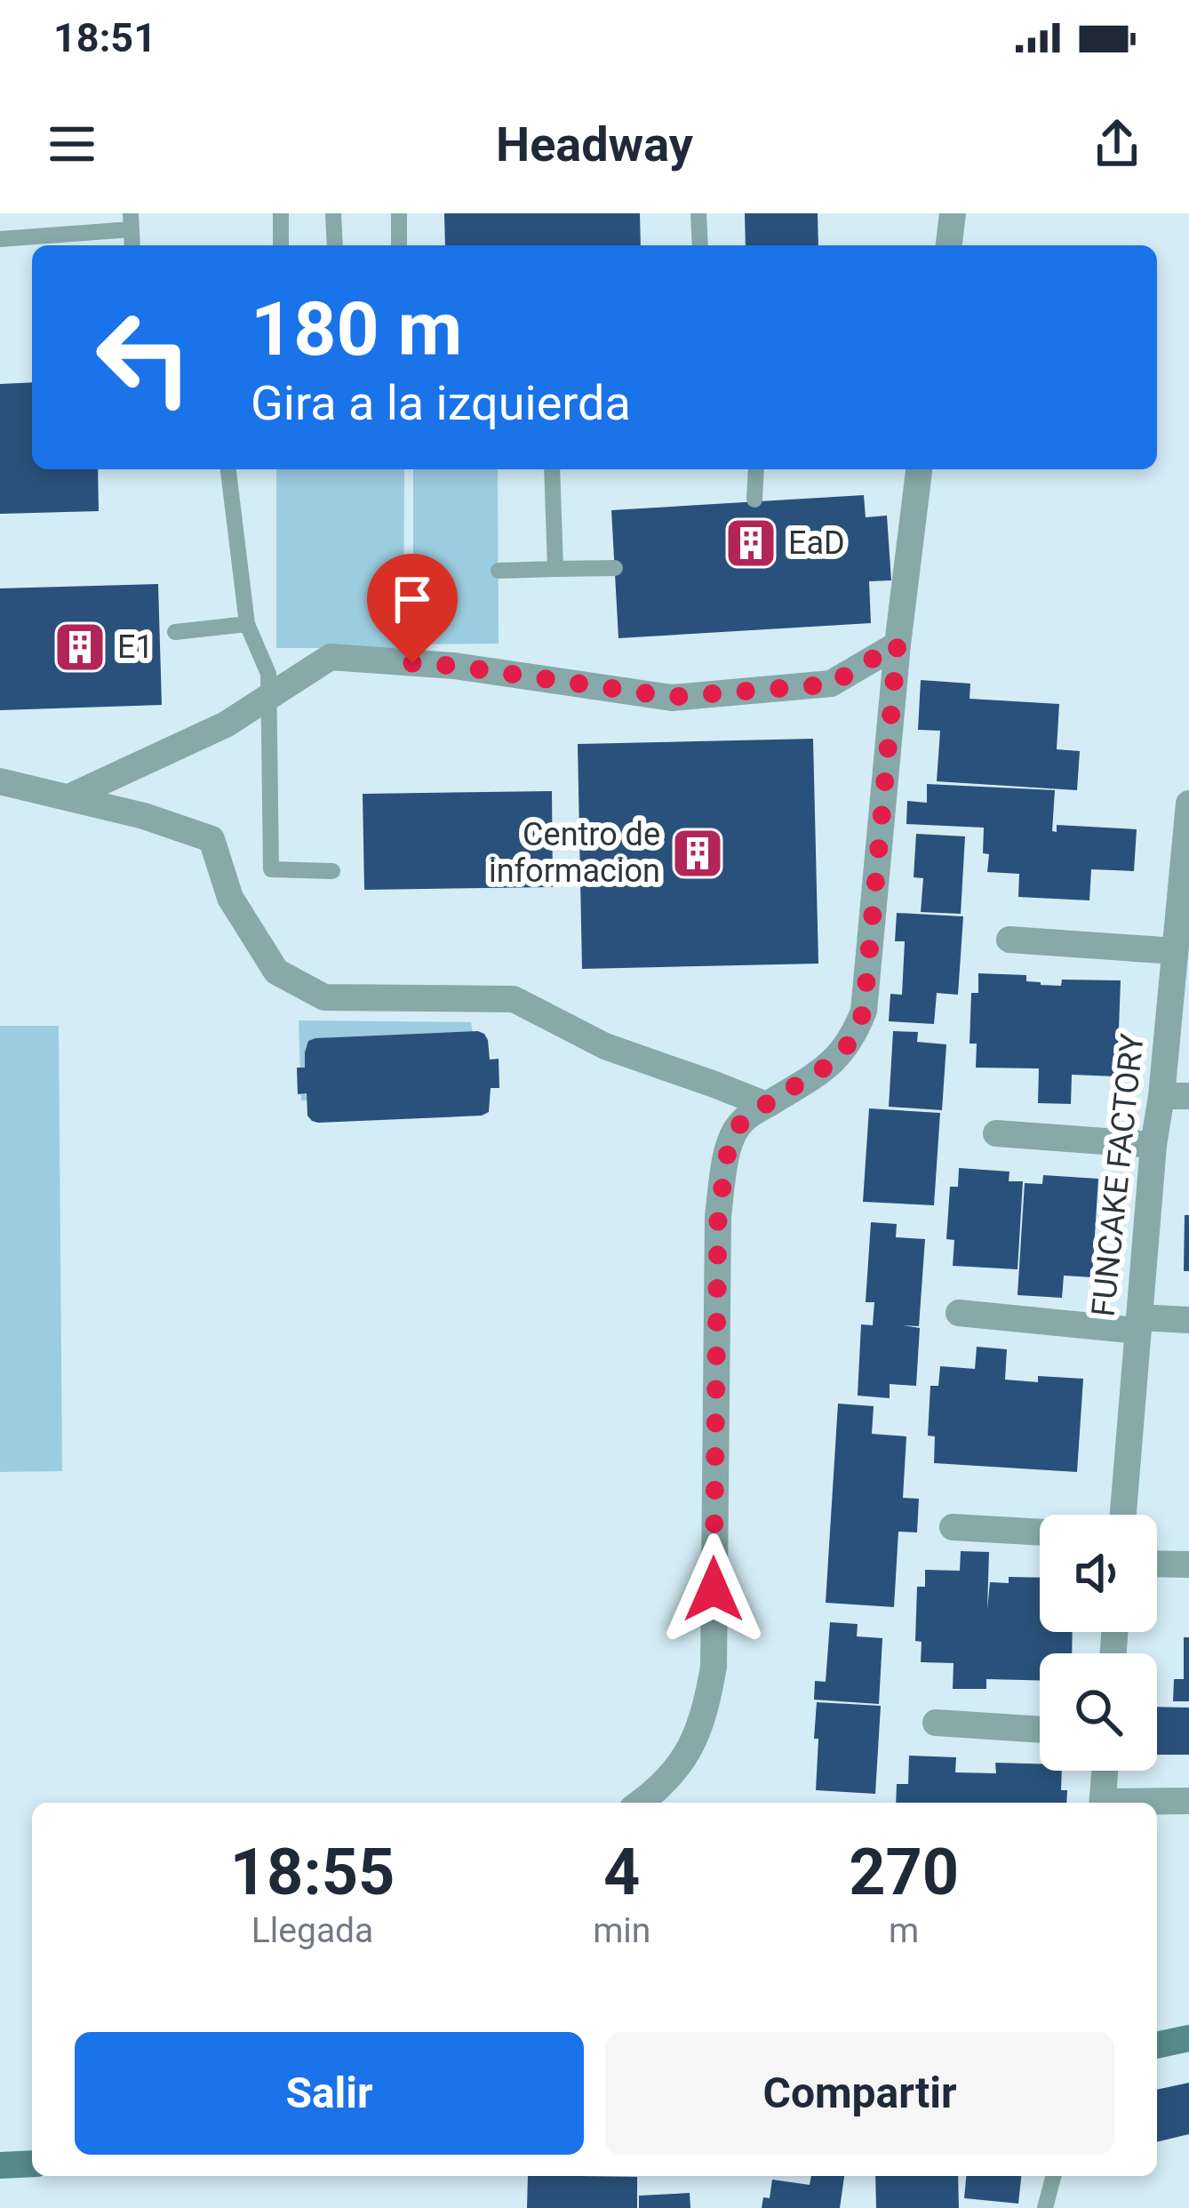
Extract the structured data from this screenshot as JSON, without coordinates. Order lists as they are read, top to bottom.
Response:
{
  "streets": {
    "street": ["FUNCAKE FACTORY"]
  },
  "places": {
    "building": ["EaD", "E1", "Centro de informacion"]
  },
  "page": {
    "status": "18:51",
    "header": "Headway",
    "turn": ["180 m", "Gira a la izquierda"],
    "eta": [
      "18:55",
      "Llegada",
      "4",
      "min",
      "270",
      "m"
    ],
    "buttons": ["Salir", "Compartir"]
  }
}
